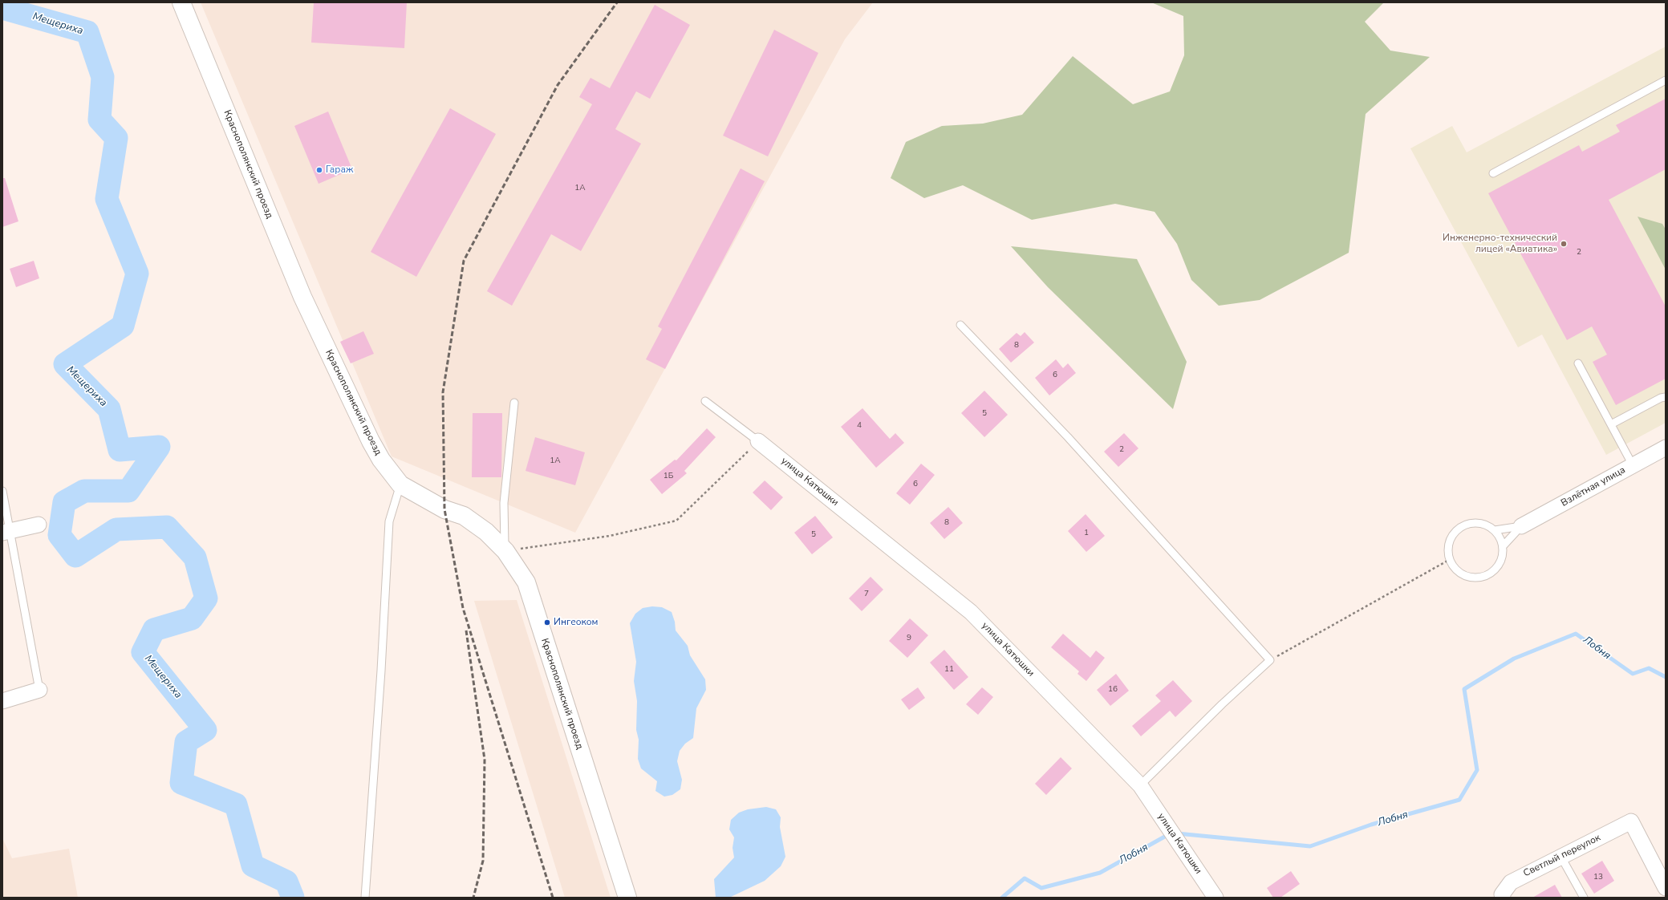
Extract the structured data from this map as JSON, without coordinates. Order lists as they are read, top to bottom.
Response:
{
  "streets": {
    "main road": ["Краснополянский проезд"],
    "street": ["улица Катюшки", "Взлётная улица", "Светлый переулок"]
  },
  "water": ["Мещериха", "Лобня"],
  "places": ["Гараж", "Инженерно-технический лицей «Авиатика»", "Ингеоком"],
  "house_numbers": [
    "1А",
    "2",
    "8",
    "6",
    "5",
    "4",
    "2",
    "1А",
    "1Б",
    "6",
    "8",
    "1",
    "5",
    "7",
    "9",
    "11",
    "16",
    "13"
  ]
}
